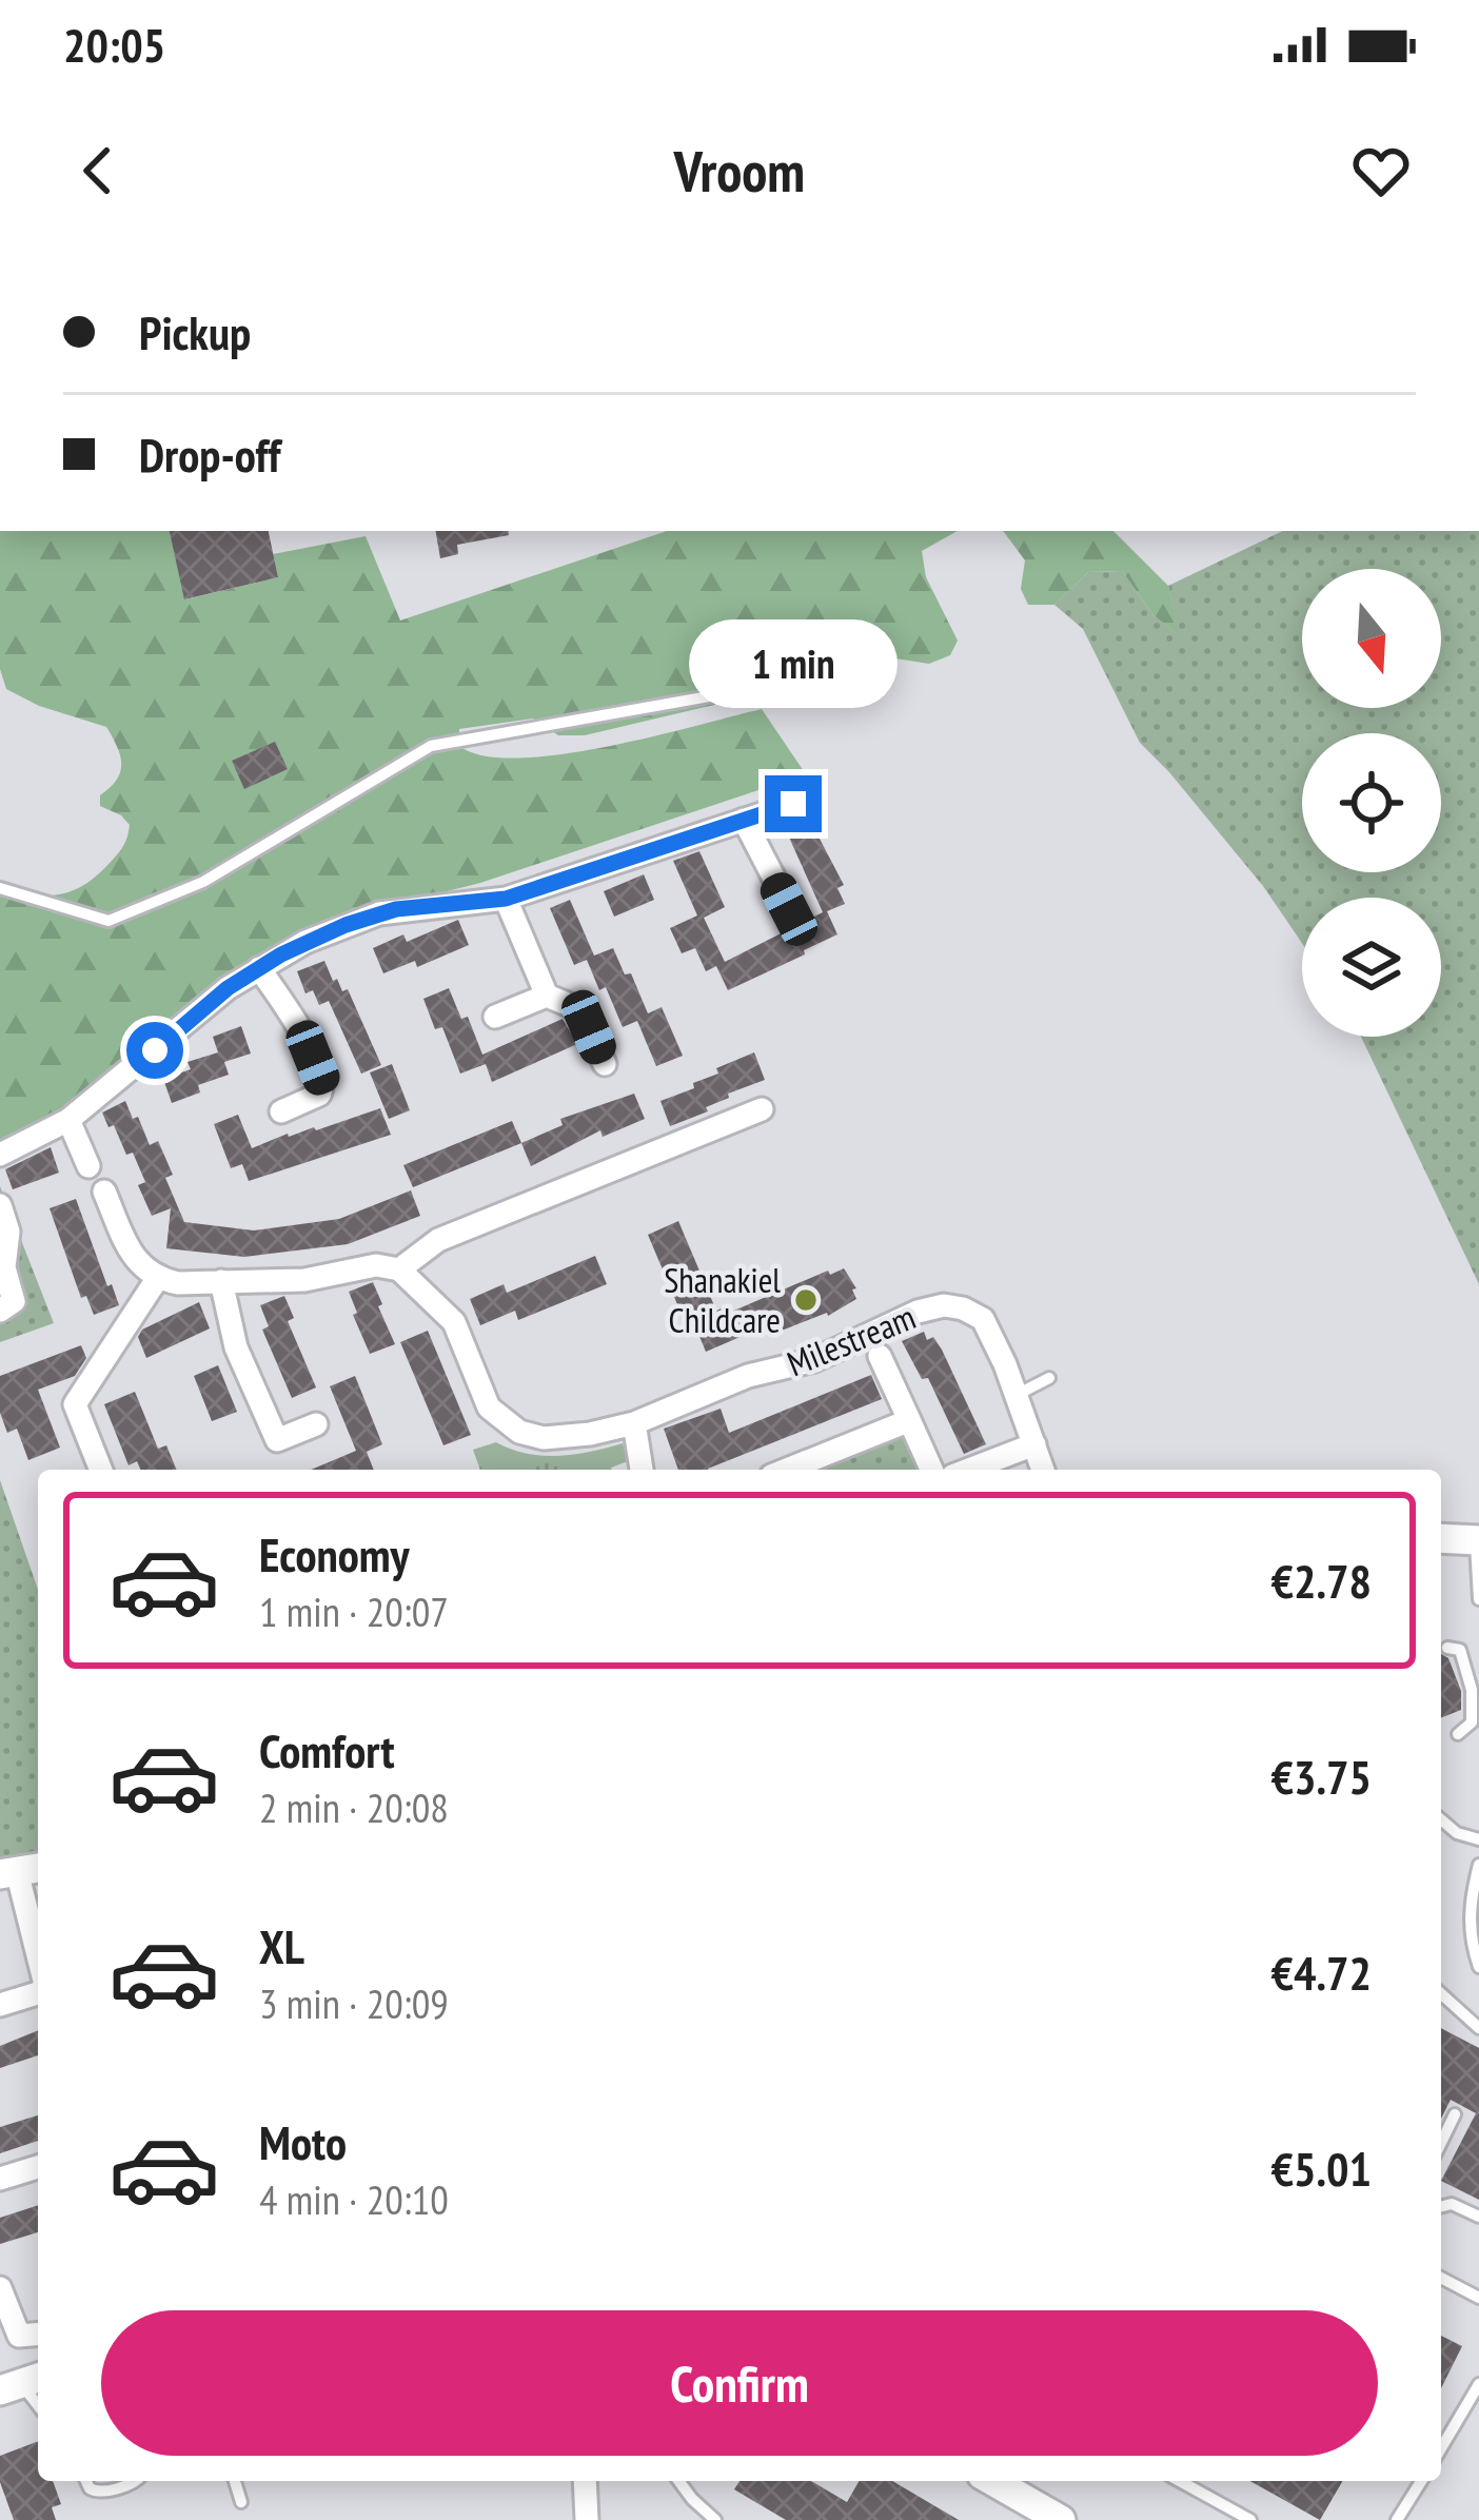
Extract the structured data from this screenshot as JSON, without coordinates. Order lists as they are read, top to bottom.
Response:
{
  "streets": {
    "street": ["Milestream"]
  },
  "places": ["Shanakiel Childcare"],
  "north": "bottom",
  "page": {
    "status": "20:05",
    "header": "Vroom",
    "banner": ["Pickup", "Drop-off"],
    "bubble": "1 min",
    "list": [
      {
        "name": "Economy",
        "note": "1 min · 20:07",
        "value": "€2.78"
      },
      {
        "name": "Comfort",
        "note": "2 min · 20:08",
        "value": "€3.75"
      },
      {
        "name": "XL",
        "note": "3 min · 20:09",
        "value": "€4.72"
      },
      {
        "name": "Moto",
        "note": "4 min · 20:10",
        "value": "€5.01"
      }
    ],
    "buttons": "Confirm"
  }
}
